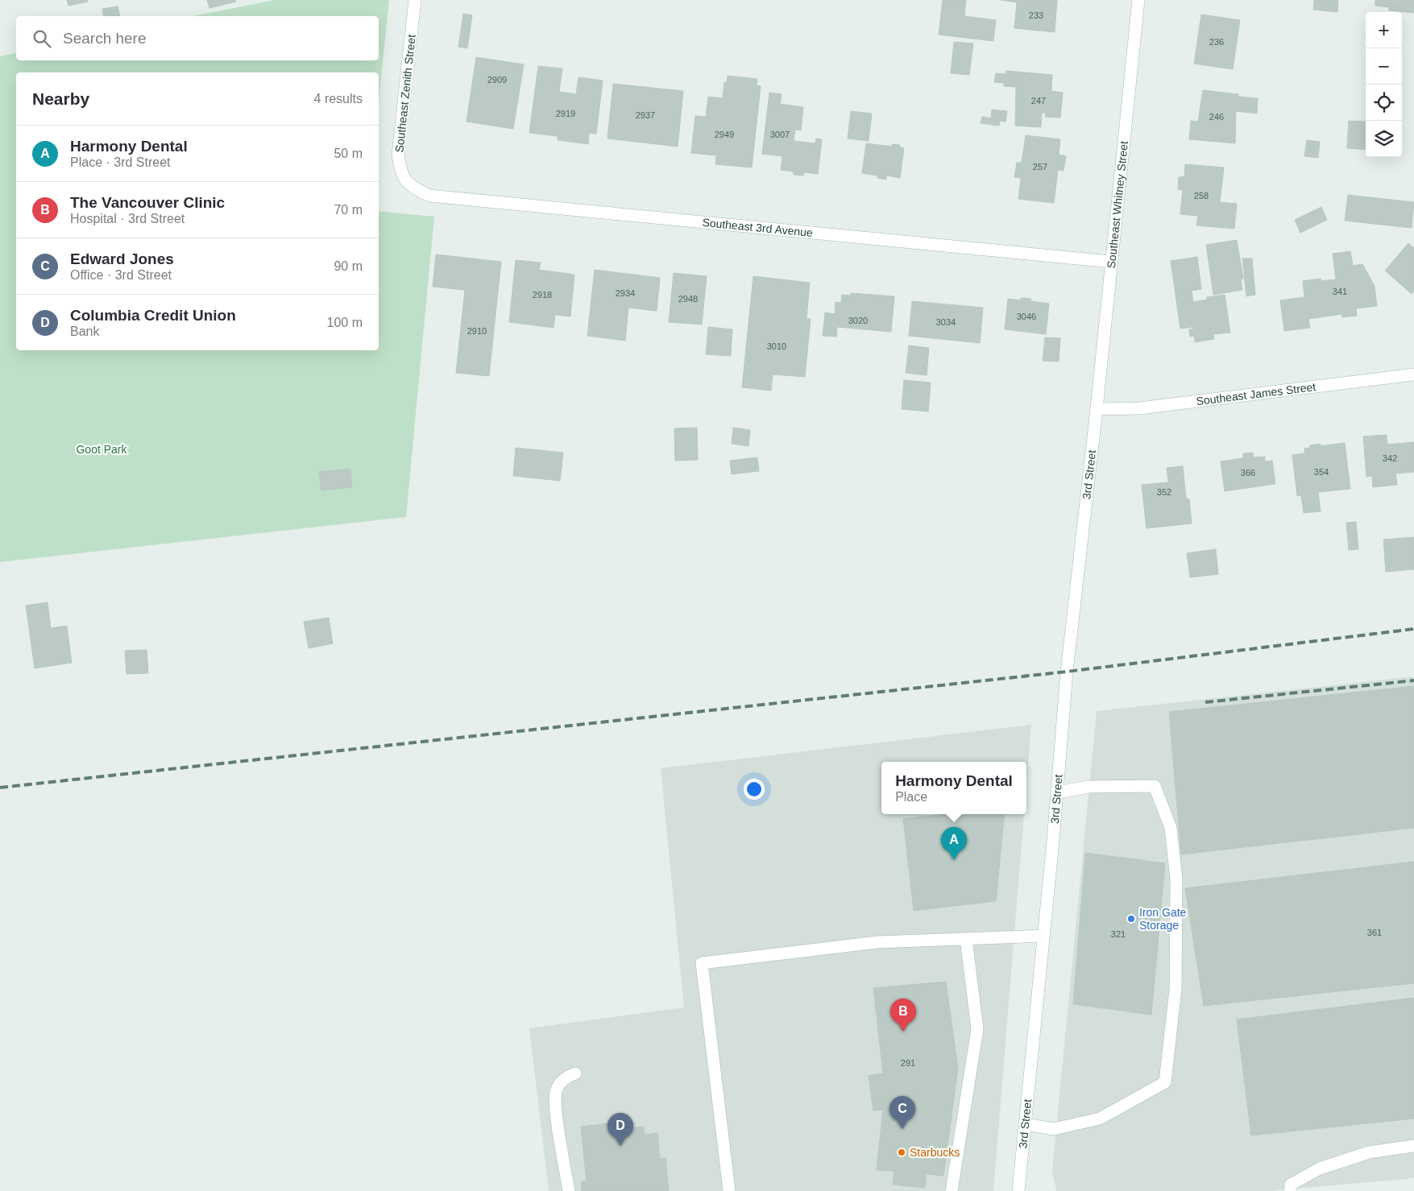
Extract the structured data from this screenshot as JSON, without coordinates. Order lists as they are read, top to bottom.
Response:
{
  "streets": {
    "street": [
      "Southeast Zenith Street",
      "Southeast Whitney Street",
      "Southeast 3rd Avenue",
      "Southeast James Street",
      "3rd Street"
    ]
  },
  "crossings": [
    ["Southeast Zenith Street", "Southeast 3rd Avenue"],
    ["Southeast Whitney Street", "Southeast 3rd Avenue"],
    ["Southeast Whitney Street", "Southeast James Street"],
    ["Southeast Whitney Street", "3rd Street"],
    ["Southeast James Street", "3rd Street"]
  ],
  "parks": ["Goot Park"],
  "places": ["Iron Gate Storage", "Starbucks"],
  "house_numbers": [
    "233",
    "236",
    "2909",
    "247",
    "2919",
    "2937",
    "246",
    "2949",
    "3007",
    "257",
    "258",
    "341",
    "2934",
    "2918",
    "2948",
    "3046",
    "3020",
    "3034",
    "2910",
    "3010",
    "342",
    "354",
    "366",
    "352",
    "361",
    "321",
    "291"
  ],
  "page": {
    "map_buttons": ["+", "−"],
    "search": "Search here",
    "heading": ["Nearby", "4 results"],
    "list": [
      {
        "mark": "A",
        "name": "Harmony Dental",
        "note": "Place · 3rd Street",
        "value": "50 m"
      },
      {
        "mark": "B",
        "name": "The Vancouver Clinic",
        "note": "Hospital · 3rd Street",
        "value": "70 m"
      },
      {
        "mark": "C",
        "name": "Edward Jones",
        "note": "Office · 3rd Street",
        "value": "90 m"
      },
      {
        "mark": "D",
        "name": "Columbia Credit Union",
        "note": "Bank",
        "value": "100 m"
      }
    ],
    "popup": ["Harmony Dental", "Place"],
    "pins": [
      "A",
      "B",
      "C",
      "D"
    ]
  }
}
